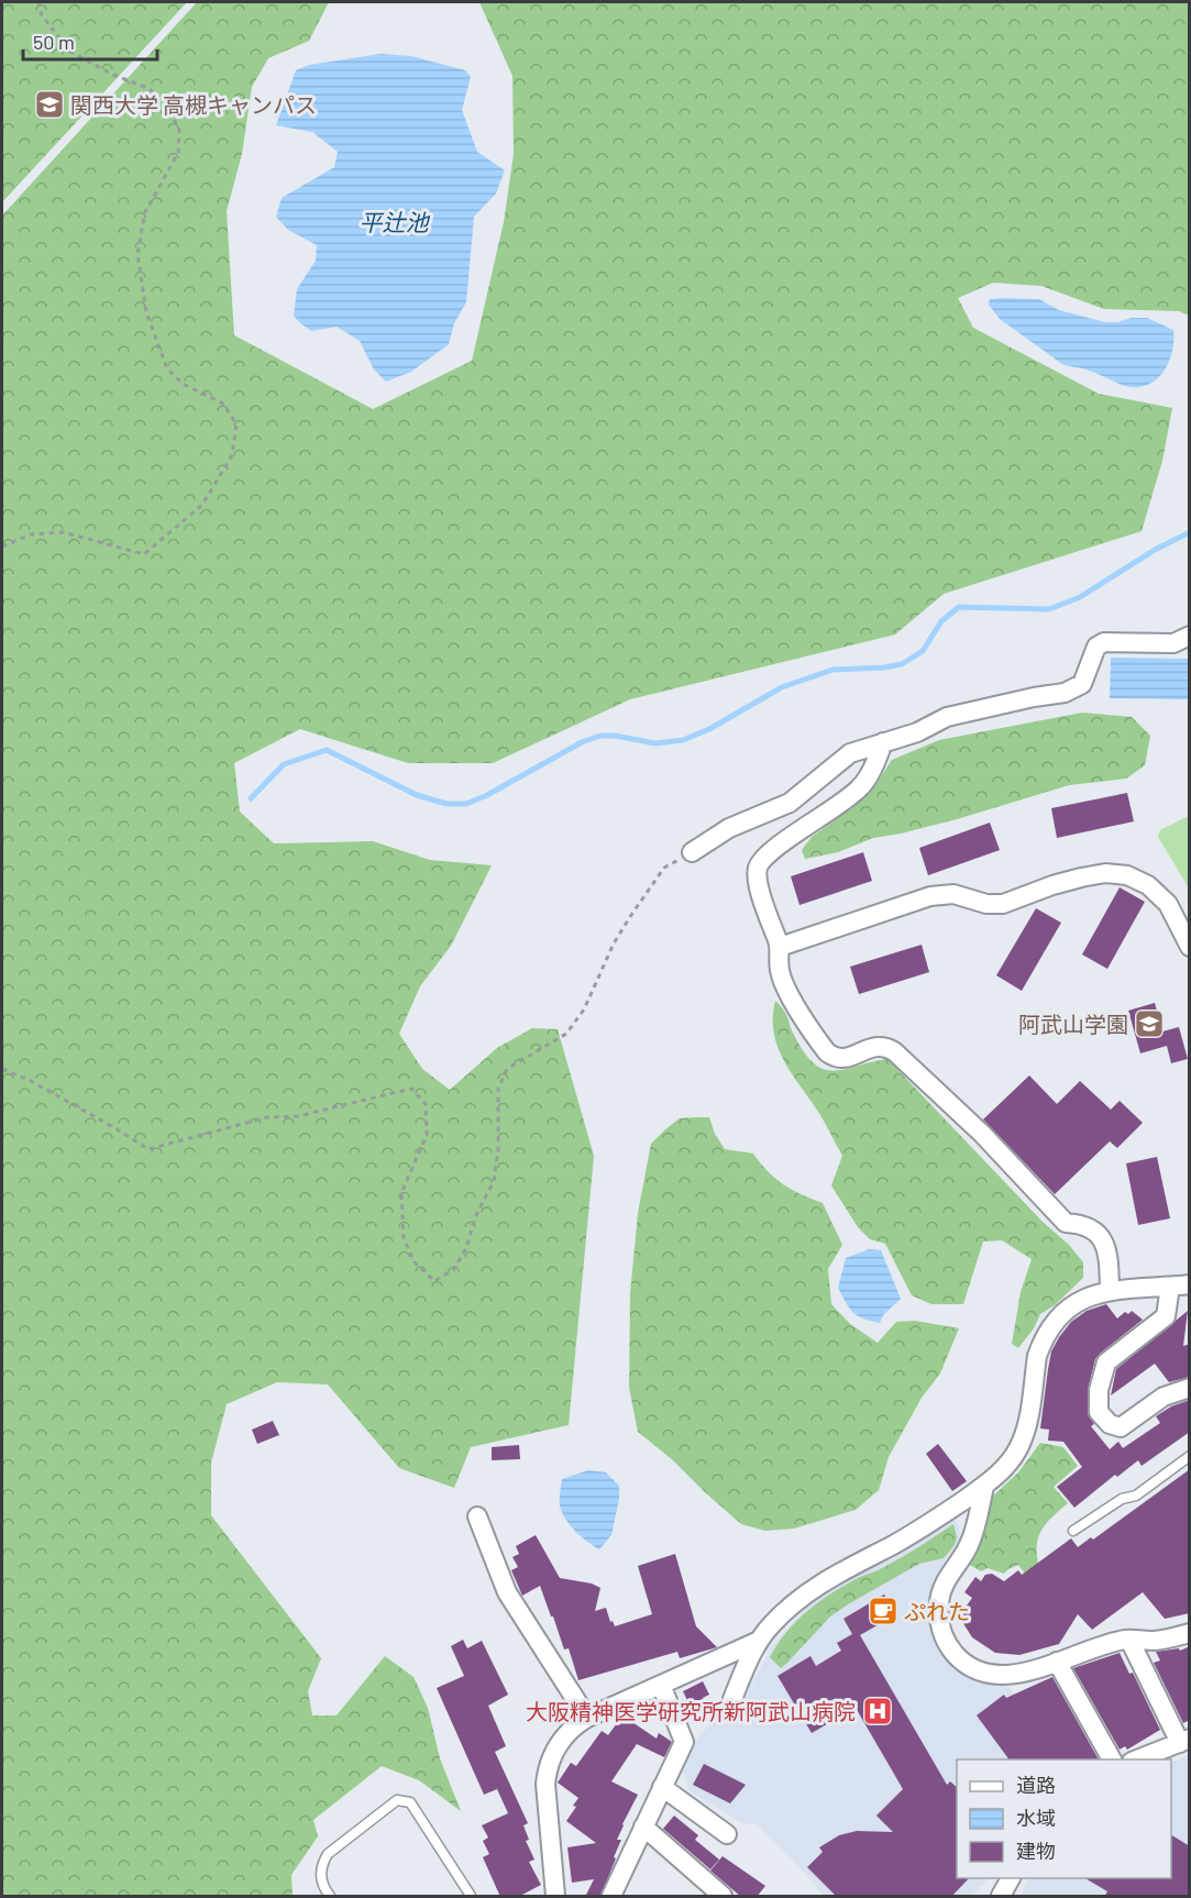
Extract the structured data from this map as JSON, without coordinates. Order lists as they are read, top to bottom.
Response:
{
  "water": ["平辻池"],
  "places": {
    "school or university": ["関西大学 高槻キャンパス", "阿武山学園"],
    "cafe": ["ぷれた"],
    "hospital": ["大阪精神医学研究所新阿武山病院"]
  },
  "legend": ["道路", "水域", "建物"],
  "scale_bar": "50 m"
}
